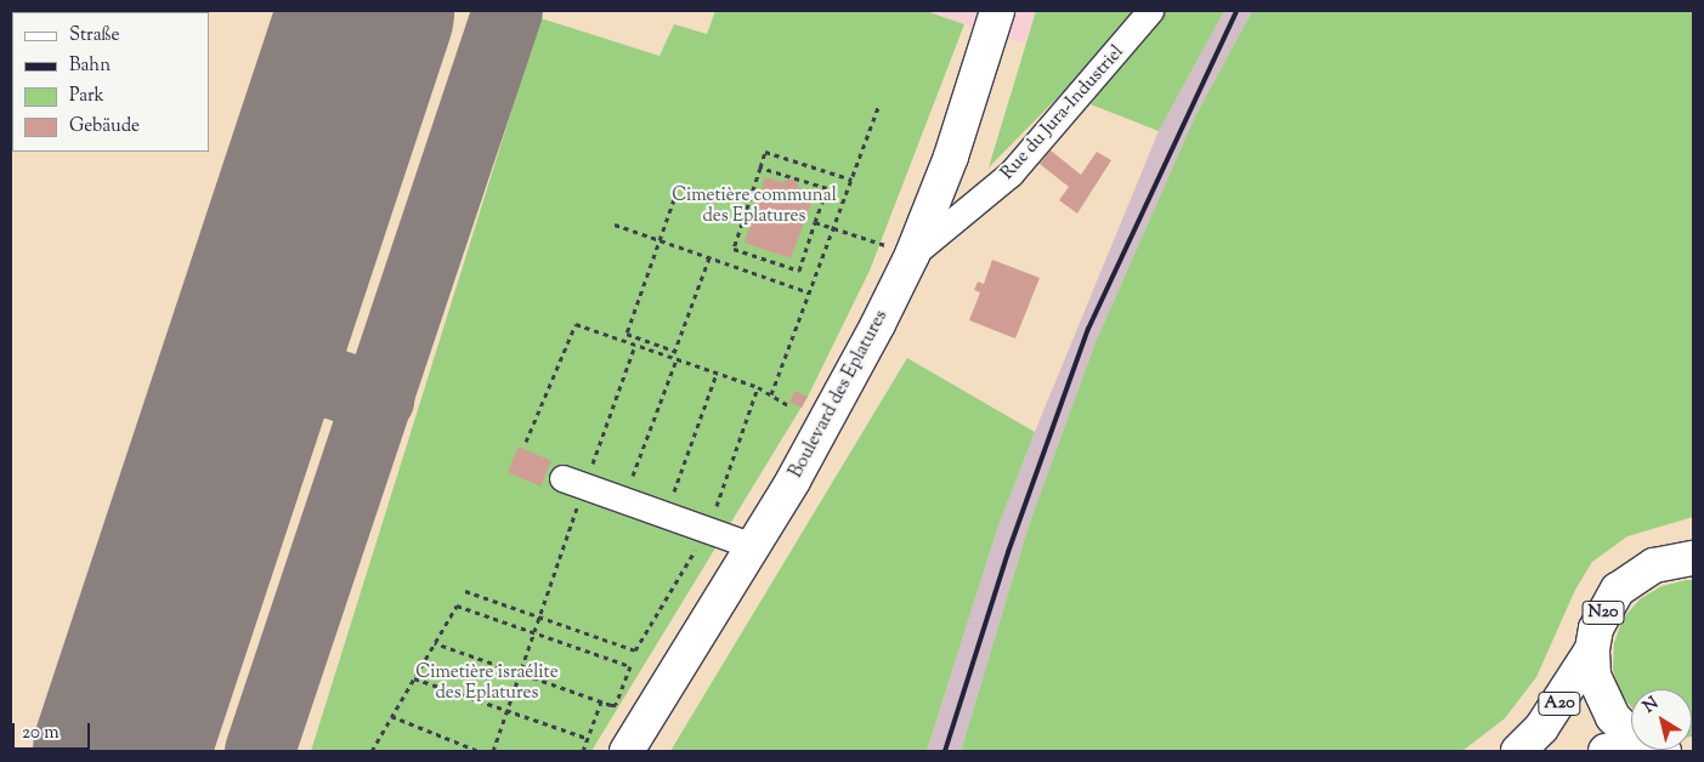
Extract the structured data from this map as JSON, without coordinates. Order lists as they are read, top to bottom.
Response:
{
  "streets": {
    "main road": ["Boulevard des Eplatures", "N20", "A20"],
    "street": ["Rue du Jura-Industriel"]
  },
  "crossings": [
    ["Rue du Jura-Industriel", "Boulevard des Eplatures"],
    ["N20", "A20"]
  ],
  "parks": ["Cimetière communal des Eplatures", "Cimetière israélite des Eplatures"],
  "legend": [
    "Straße",
    "Bahn",
    "Park",
    "Gebäude"
  ],
  "scale_bar": "20 m",
  "north": "top left"
}
